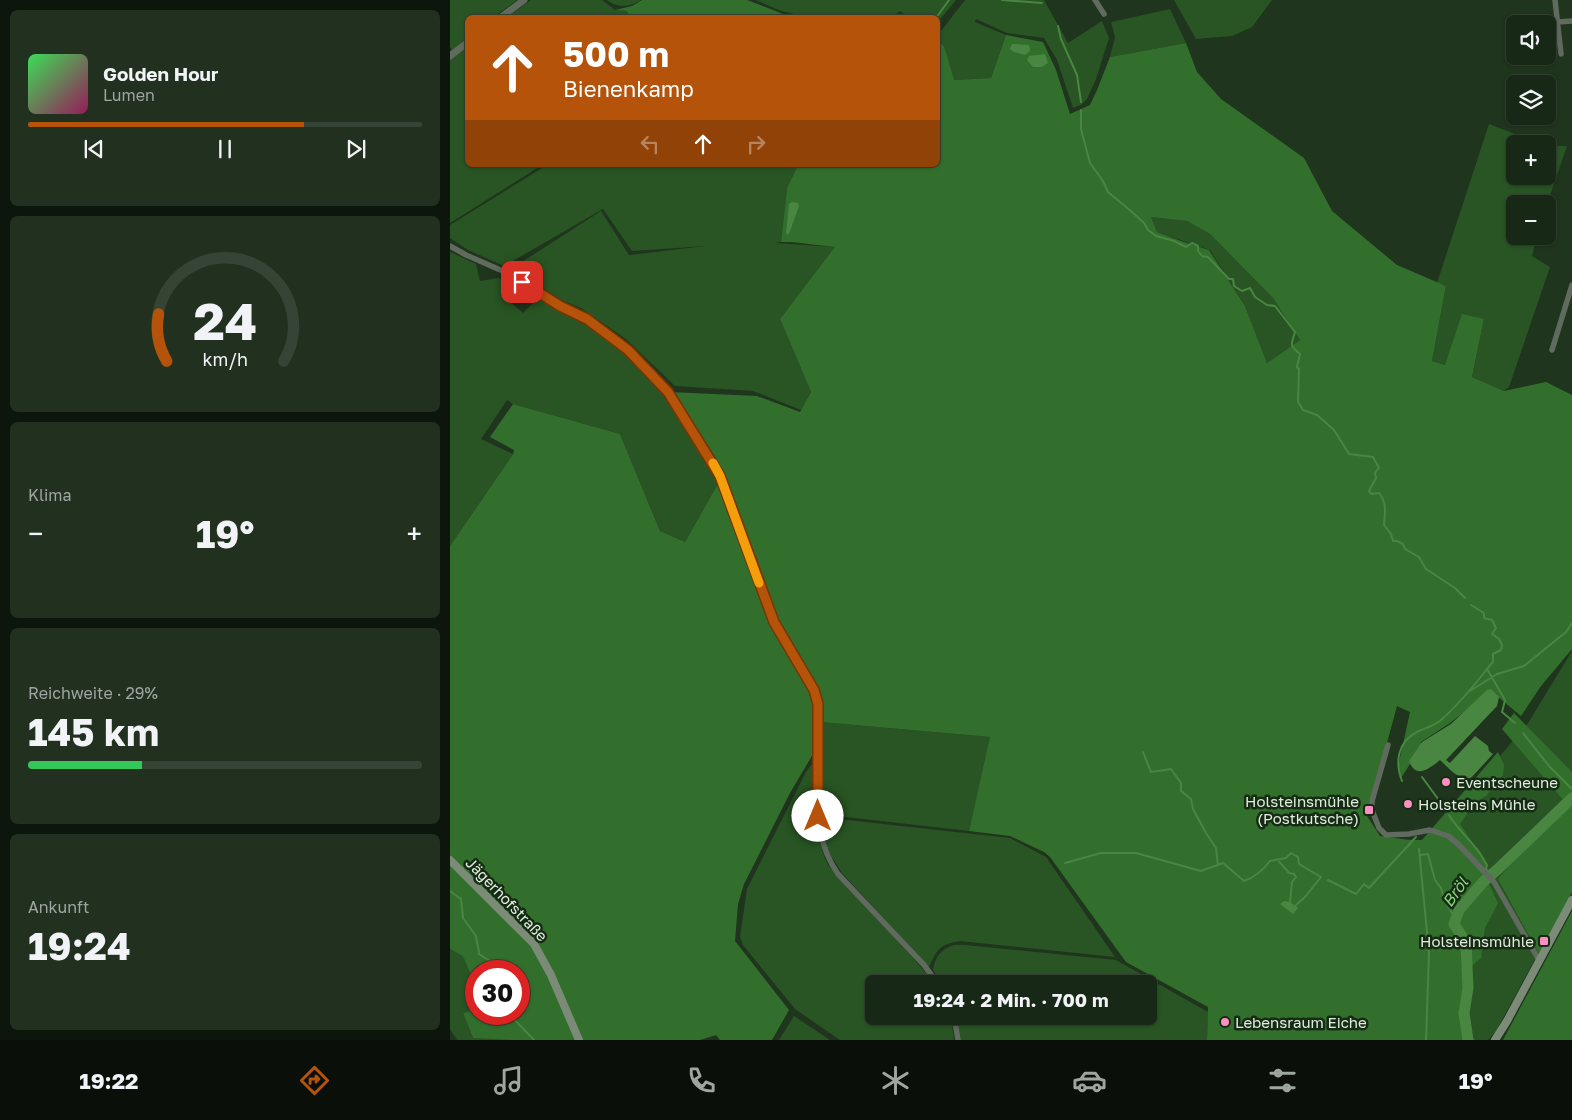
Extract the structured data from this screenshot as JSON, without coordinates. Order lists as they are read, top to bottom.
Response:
{
  "streets": {
    "main road": ["Jägerhofstraße"]
  },
  "water": ["Bröl"],
  "places": {
    "other": ["Eventscheune", "Holsteins Mühle", "Lebensraum Eiche"],
    "transit": ["Holsteinsmühle (Postkutsche)", "Holsteinsmühle"]
  },
  "page": {
    "map_buttons": ["+", "−"],
    "turn": ["500 m", "Bienenkamp"],
    "song": ["Golden Hour", "Lumen"],
    "tile": [
      "Klima",
      ["Reichweite · 29%", "145 km"],
      ["Ankunft", "19:24"]
    ],
    "heat": ["−", "19°", "+"],
    "limit": "30",
    "trip": "19:24 · 2 Min. · 700 m",
    "tabs": ["19:22", "19°"],
    "gauge": ["24", "km/h"]
  }
}
